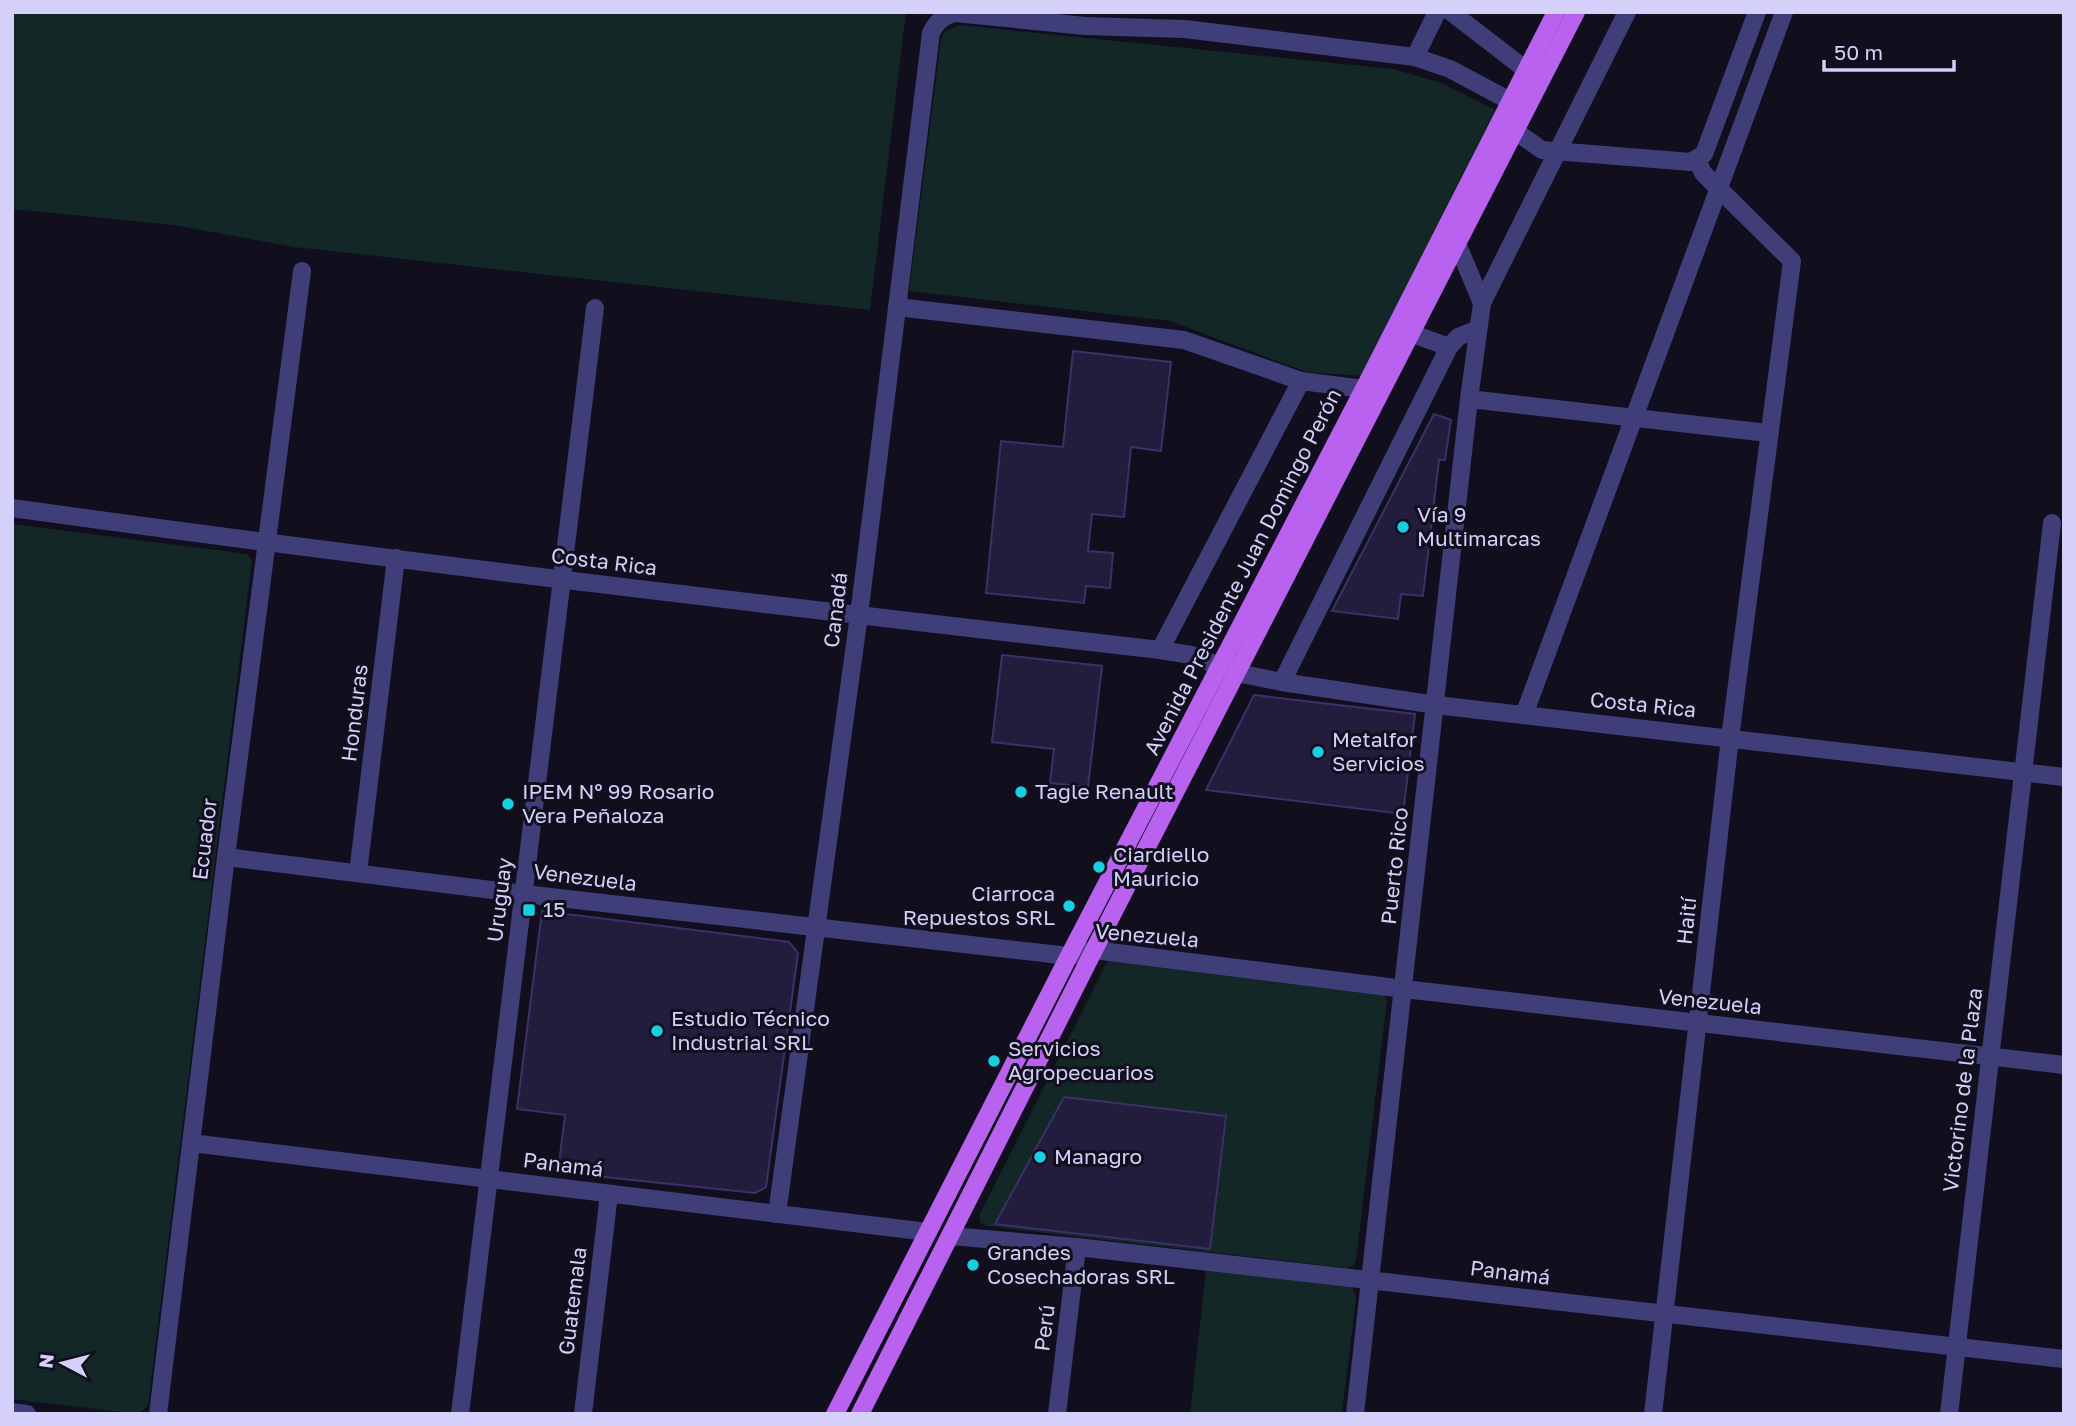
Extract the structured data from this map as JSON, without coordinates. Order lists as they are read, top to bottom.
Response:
{
  "streets": {
    "main road": ["Avenida Presidente Juan Domingo Perón"],
    "street": [
      "Costa Rica",
      "Canadá",
      "Honduras",
      "Ecuador",
      "Puerto Rico",
      "Venezuela",
      "Uruguay",
      "Haití",
      "Victorino de la Plaza",
      "Panamá",
      "Guatemala",
      "Perú"
    ]
  },
  "crossings": [
    ["Costa Rica", "Avenida Presidente Juan Domingo Perón"],
    ["Costa Rica", "Canadá"],
    ["Costa Rica", "Honduras"],
    ["Costa Rica", "Ecuador"],
    ["Costa Rica", "Puerto Rico"],
    ["Costa Rica", "Uruguay"],
    ["Costa Rica", "Haití"],
    ["Costa Rica", "Victorino de la Plaza"],
    ["Avenida Presidente Juan Domingo Perón", "Venezuela"],
    ["Avenida Presidente Juan Domingo Perón", "Panamá"],
    ["Canadá", "Venezuela"],
    ["Canadá", "Panamá"],
    ["Honduras", "Venezuela"],
    ["Ecuador", "Venezuela"],
    ["Ecuador", "Panamá"],
    ["Puerto Rico", "Venezuela"],
    ["Puerto Rico", "Panamá"],
    ["Venezuela", "Uruguay"],
    ["Venezuela", "Haití"],
    ["Venezuela", "Victorino de la Plaza"],
    ["Uruguay", "Panamá"],
    ["Haití", "Panamá"],
    ["Victorino de la Plaza", "Panamá"],
    ["Panamá", "Guatemala"],
    ["Panamá", "Perú"]
  ],
  "places": {
    "other": [
      "Vía 9 Multimarcas",
      "Metalfor Servicios",
      "Tagle Renault",
      "IPEM Nº 99 Rosario Vera Peñaloza",
      "Ciardiello Mauricio",
      "Ciarroca Repuestos SRL",
      "Estudio Técnico Industrial SRL",
      "Servicios Agropecuarios",
      "Managro",
      "Grandes Cosechadoras SRL"
    ],
    "transit": ["15"]
  },
  "scale_bar": "50 m",
  "north": "left"
}
